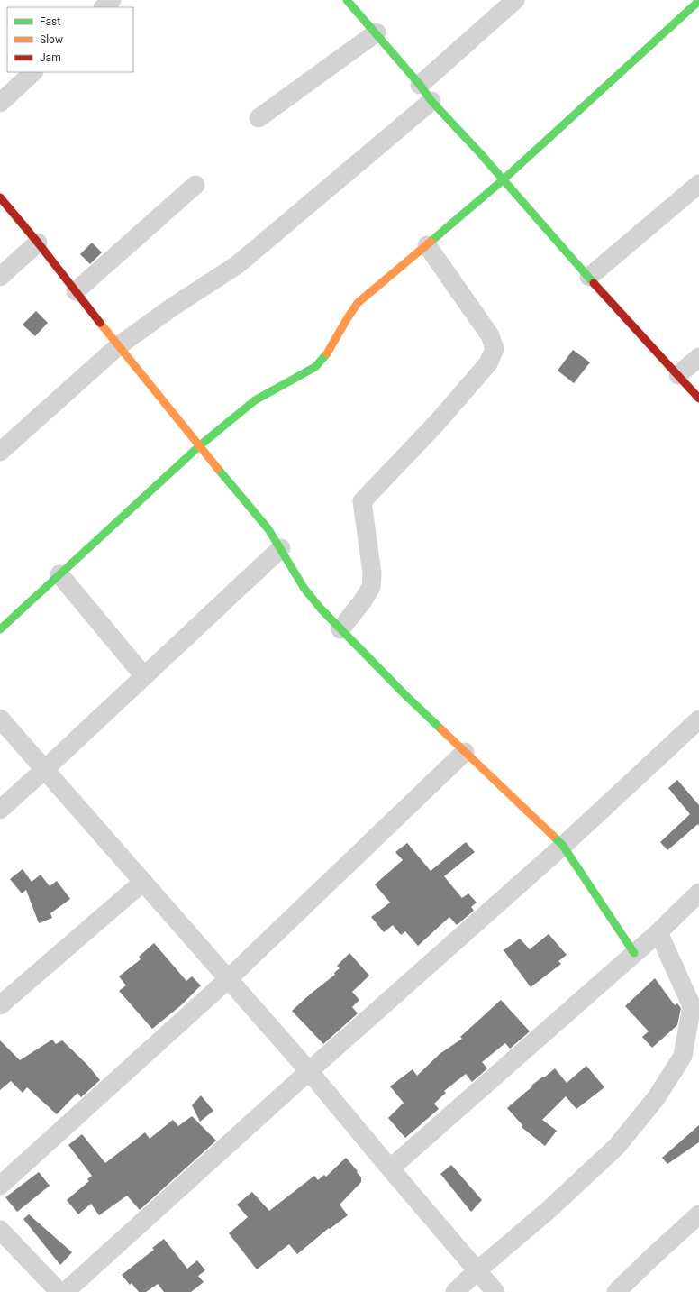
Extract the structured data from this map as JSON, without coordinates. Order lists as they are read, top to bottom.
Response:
{
  "legend": ["Fast", "Slow", "Jam"]
}
